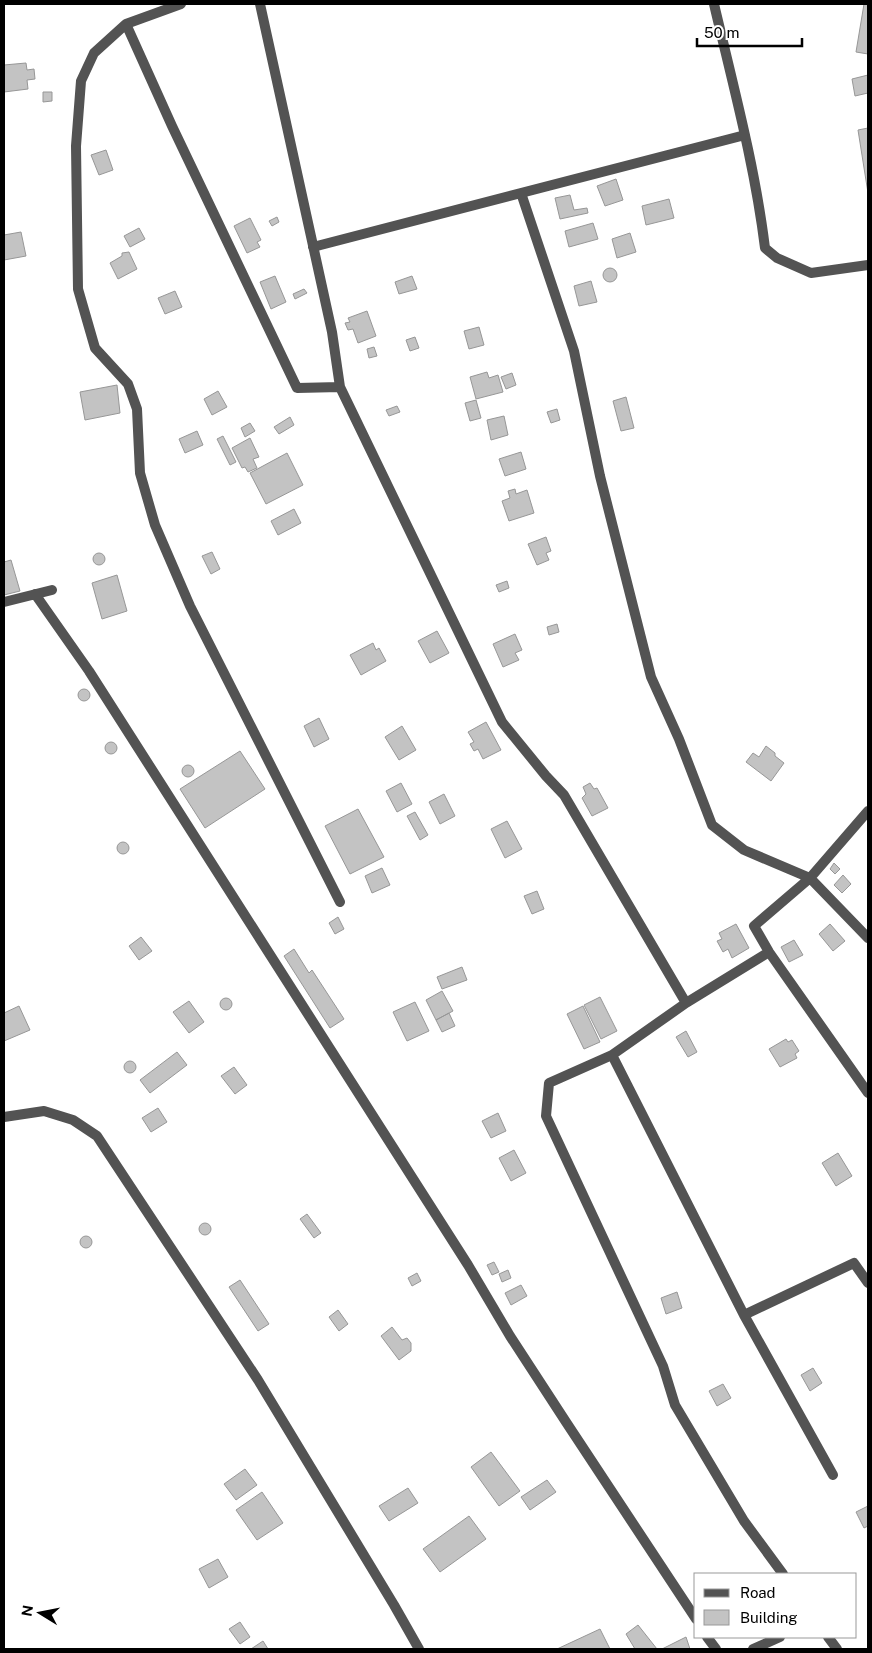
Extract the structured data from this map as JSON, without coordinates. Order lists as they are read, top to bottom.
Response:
{
  "legend": ["Road", "Building"],
  "scale_bar": "50 m",
  "north": "left"
}
